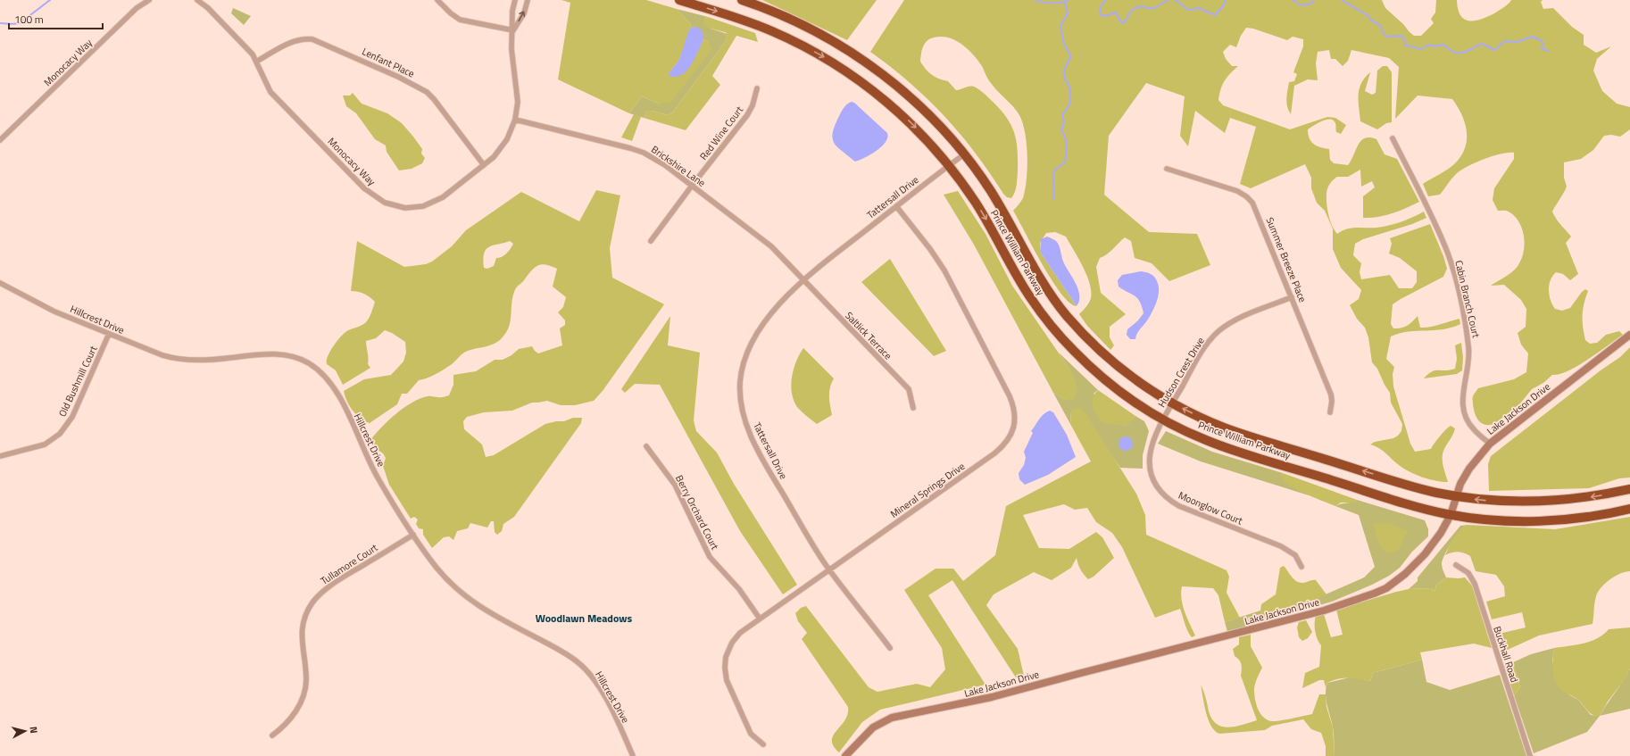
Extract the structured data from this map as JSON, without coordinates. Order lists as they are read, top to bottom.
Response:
{
  "streets": {
    "highway": ["Prince William Parkway"],
    "street": [
      "Monocacy Way",
      "Lenfant Place",
      "Red Wine Court",
      "Brickshire Lane",
      "Tattersall Drive",
      "Summer Breeze Place",
      "Cabin Branch Court",
      "Hillcrest Drive",
      "Saltlick Terrace",
      "Hudson Crest Drive",
      "Old Bushmill Court",
      "Lake Jackson Drive",
      "Mineral Springs Drive",
      "Moonglow Court",
      "Berry Orchard Court",
      "Tullamore Court",
      "Buckhall Road"
    ]
  },
  "crossings": [
    ["Monocacy Way", "Lenfant Place"],
    ["Monocacy Way", "Brickshire Lane"],
    ["Red Wine Court", "Brickshire Lane"],
    ["Brickshire Lane", "Tattersall Drive"],
    ["Brickshire Lane", "Saltlick Terrace"],
    ["Tattersall Drive", "Prince William Parkway"],
    ["Tattersall Drive", "Saltlick Terrace"],
    ["Tattersall Drive", "Mineral Springs Drive"],
    ["Prince William Parkway", "Hudson Crest Drive"],
    ["Prince William Parkway", "Lake Jackson Drive"],
    ["Prince William Parkway", "Moonglow Court"],
    ["Summer Breeze Place", "Hudson Crest Drive"],
    ["Cabin Branch Court", "Lake Jackson Drive"],
    ["Hillcrest Drive", "Old Bushmill Court"],
    ["Hillcrest Drive", "Tullamore Court"],
    ["Hudson Crest Drive", "Moonglow Court"],
    ["Mineral Springs Drive", "Berry Orchard Court"]
  ],
  "districts": ["Woodlawn Meadows"],
  "scale_bar": "100 m",
  "north": "right"
}
